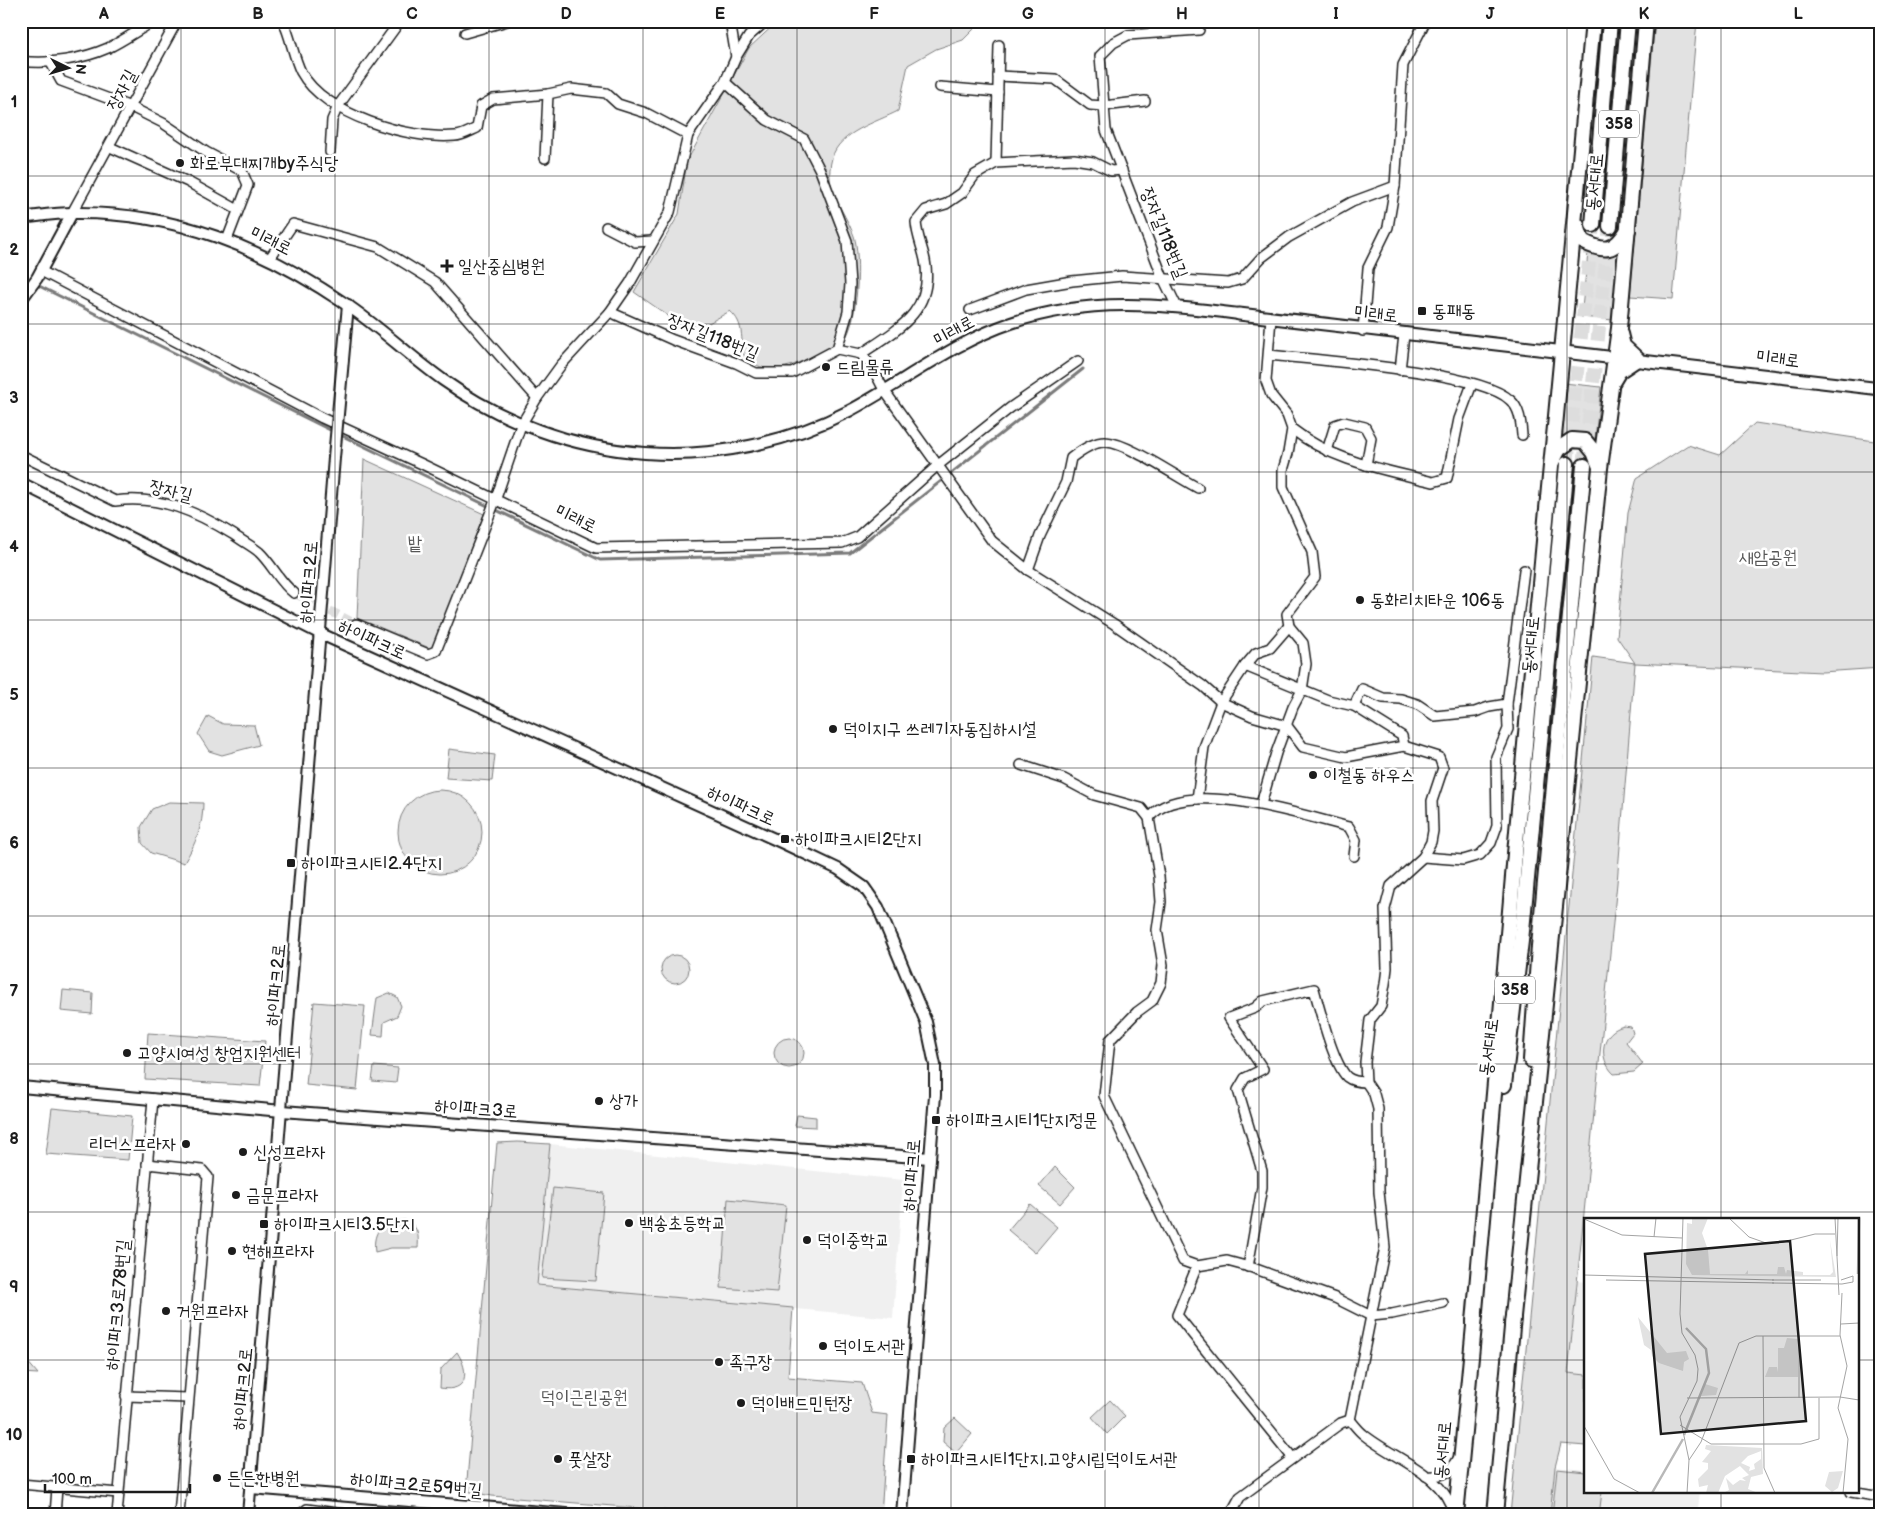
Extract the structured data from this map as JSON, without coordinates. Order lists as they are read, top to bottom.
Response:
{
  "streets": {
    "highway": ["358", "동서대로"],
    "main road": ["미래로"],
    "street": [
      "장자길",
      "장자길118번길",
      "하이파크2로",
      "하이파크로",
      "하이파크3로",
      "하이파크3로78번길",
      "하이파크2로59번길"
    ]
  },
  "crossings": [
    ["장자길", "미래로"],
    ["장자길118번길", "미래로"],
    ["미래로", "하이파크2로"],
    ["하이파크2로", "하이파크로"],
    ["하이파크2로", "하이파크3로"],
    ["하이파크2로", "하이파크2로59번길"],
    ["하이파크로", "하이파크3로"],
    ["하이파크3로", "하이파크3로78번길"]
  ],
  "parks": ["밭", "새암공원", "덕이근린공원"],
  "places": {
    "other": [
      "화로부대찌개by주식당",
      "드림물류",
      "동화리치타운 106동",
      "덕이지구 쓰레기자동집하시설",
      "이철동 하우스",
      "고양시여성 창업지원센터",
      "상가",
      "리더스프라자",
      "신성프라자",
      "금문프라자",
      "백송초등학교",
      "덕이중학교",
      "현해프라자",
      "거원프라자",
      "덕이도서관",
      "족구장",
      "덕이배드민턴장",
      "풋살장",
      "든든한병원"
    ],
    "health": ["일산중심병원"],
    "transit": [
      "동패동",
      "하이파크시티2단지",
      "하이파크시티2.4단지",
      "하이파크시티1단지정문",
      "하이파크시티3.5단지",
      "하이파크시티1단지.고양시립덕이도서관"
    ]
  },
  "scale_bar": "100 m",
  "north": "right",
  "grid": {
    "columns": [
      "A",
      "B",
      "C",
      "D",
      "E",
      "F",
      "G",
      "H",
      "I",
      "J",
      "K",
      "L"
    ],
    "rows": [
      "1",
      "2",
      "3",
      "4",
      "5",
      "6",
      "7",
      "8",
      "9",
      "10"
    ]
  }
}
